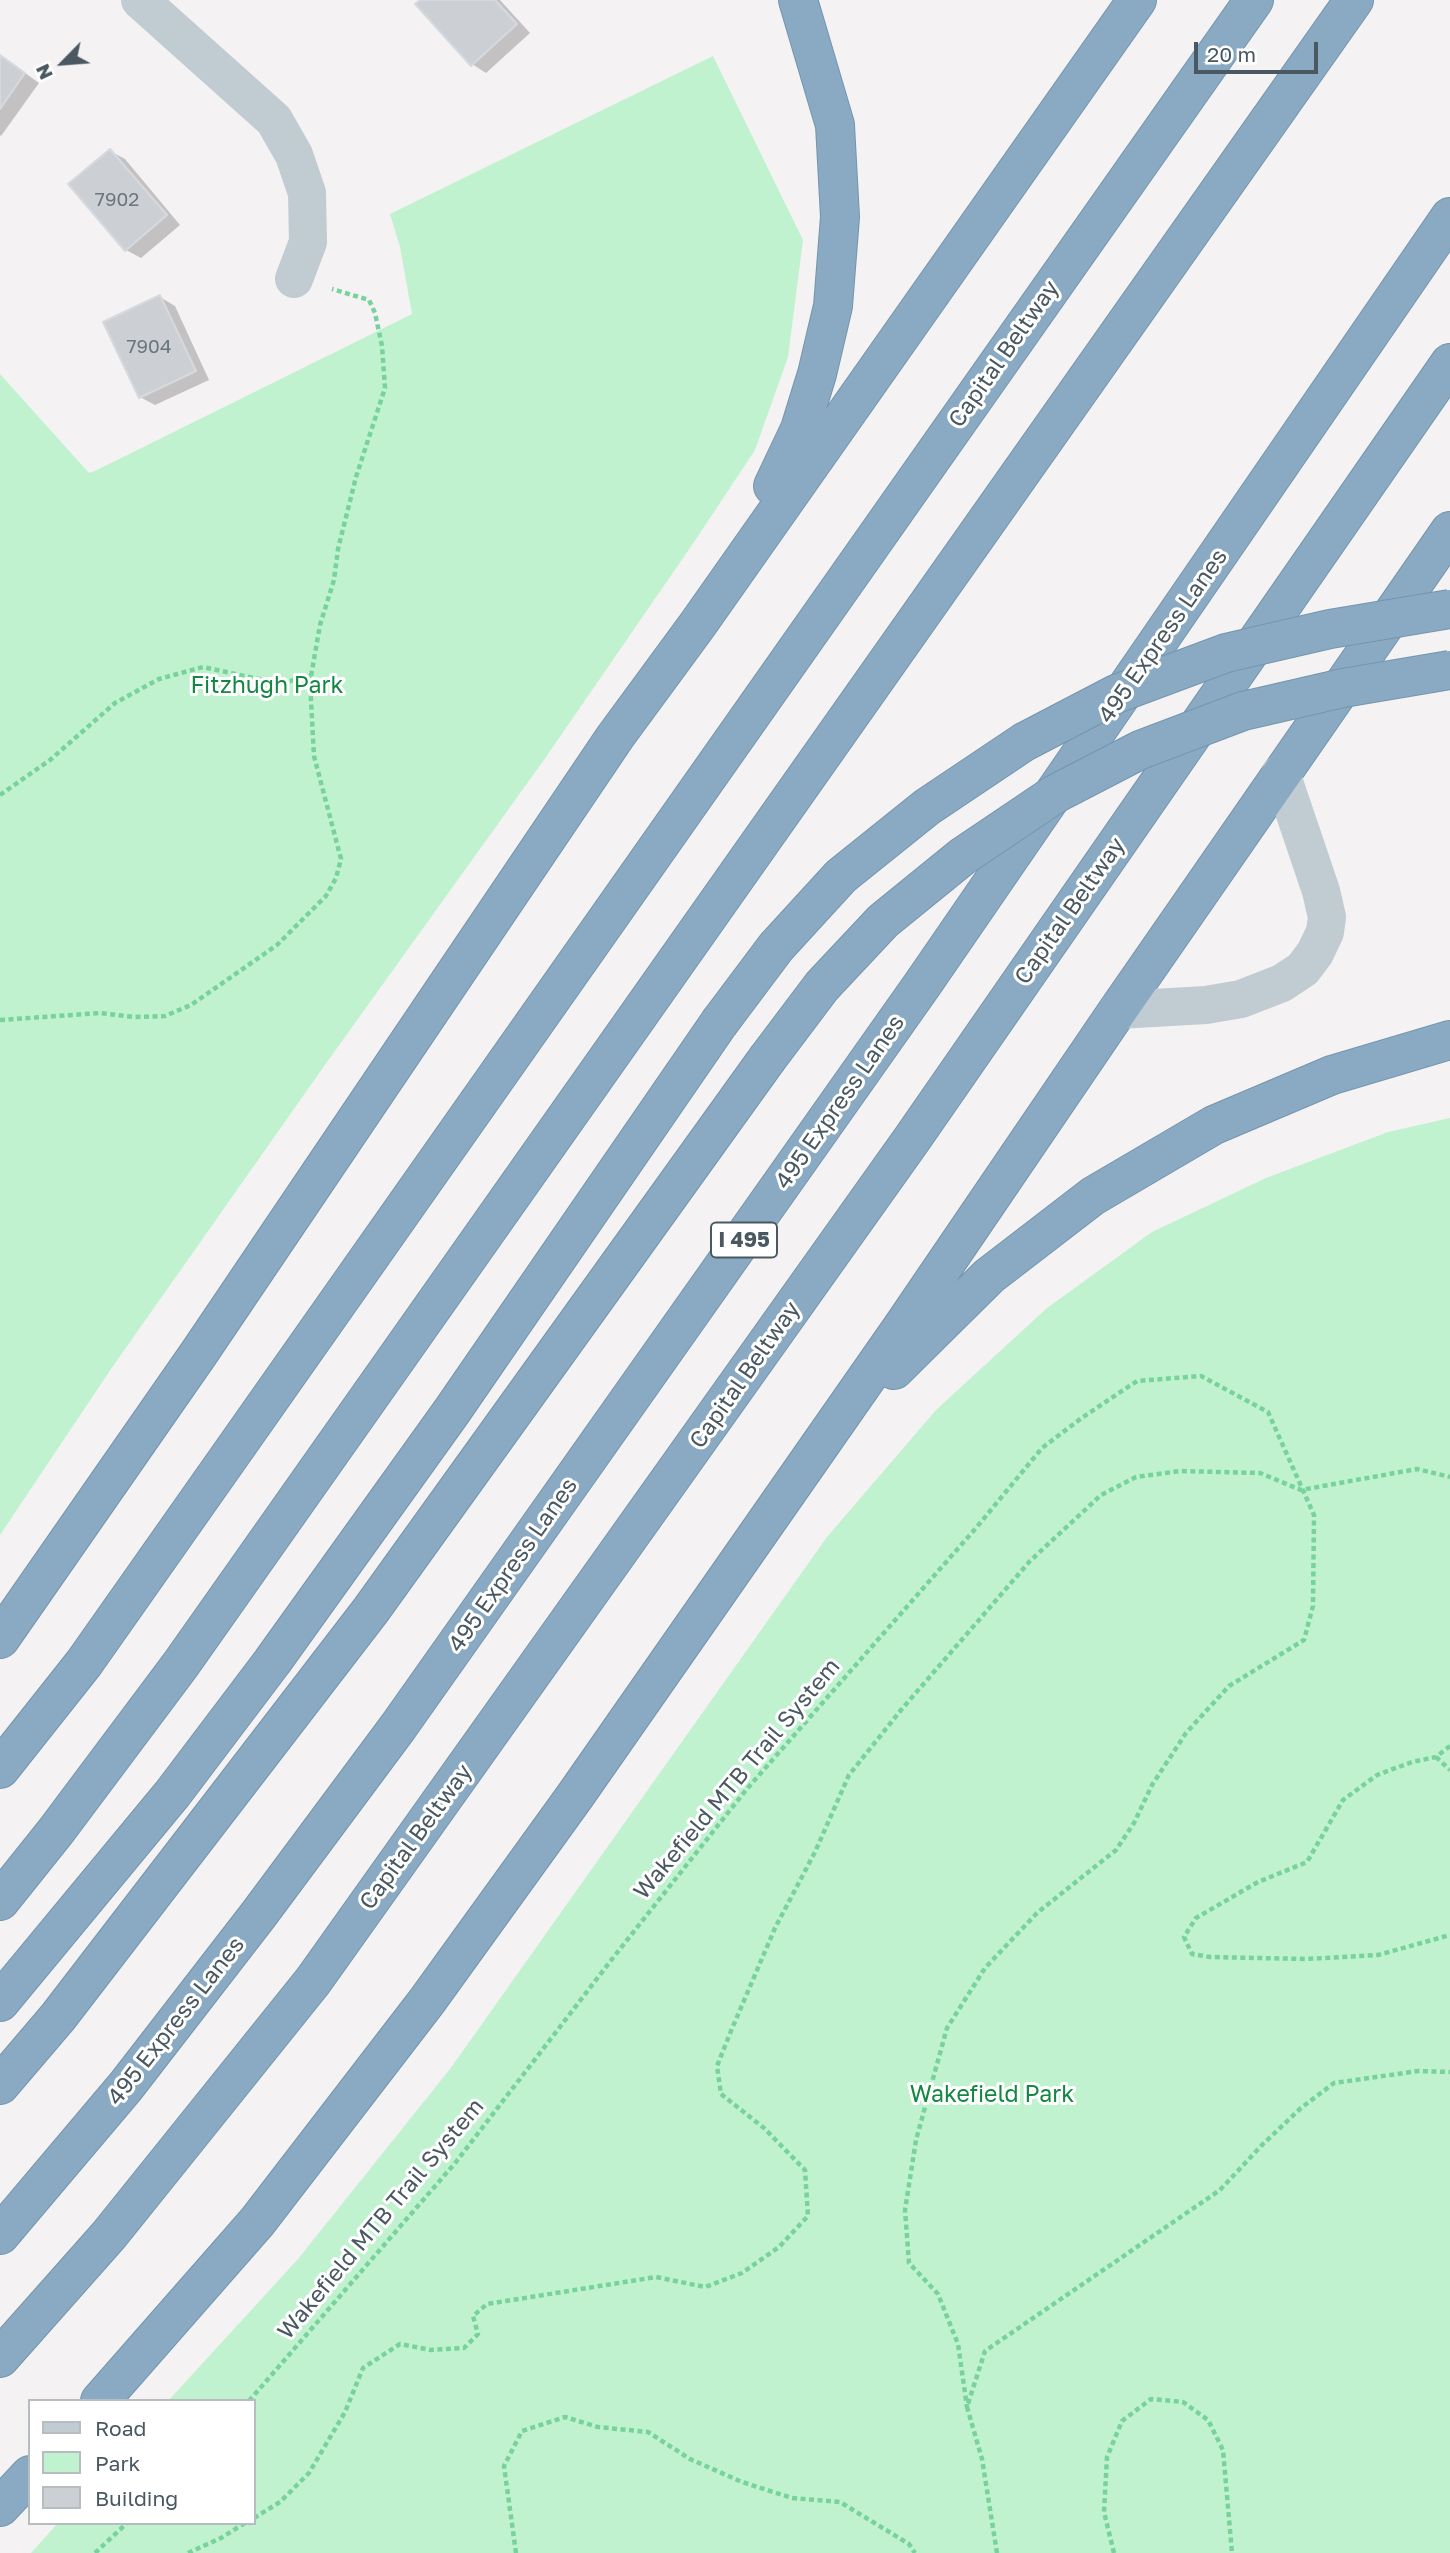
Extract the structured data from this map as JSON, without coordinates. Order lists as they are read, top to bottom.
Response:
{
  "streets": {
    "highway": ["Capital Beltway", "495 Express Lanes", "I 495"],
    "path": ["Wakefield MTB Trail System"]
  },
  "parks": ["Fitzhugh Park", "Wakefield Park"],
  "house_numbers": ["7902", "7904"],
  "legend": ["Road", "Park", "Building"],
  "scale_bar": "20 m",
  "north": "bottom left"
}
